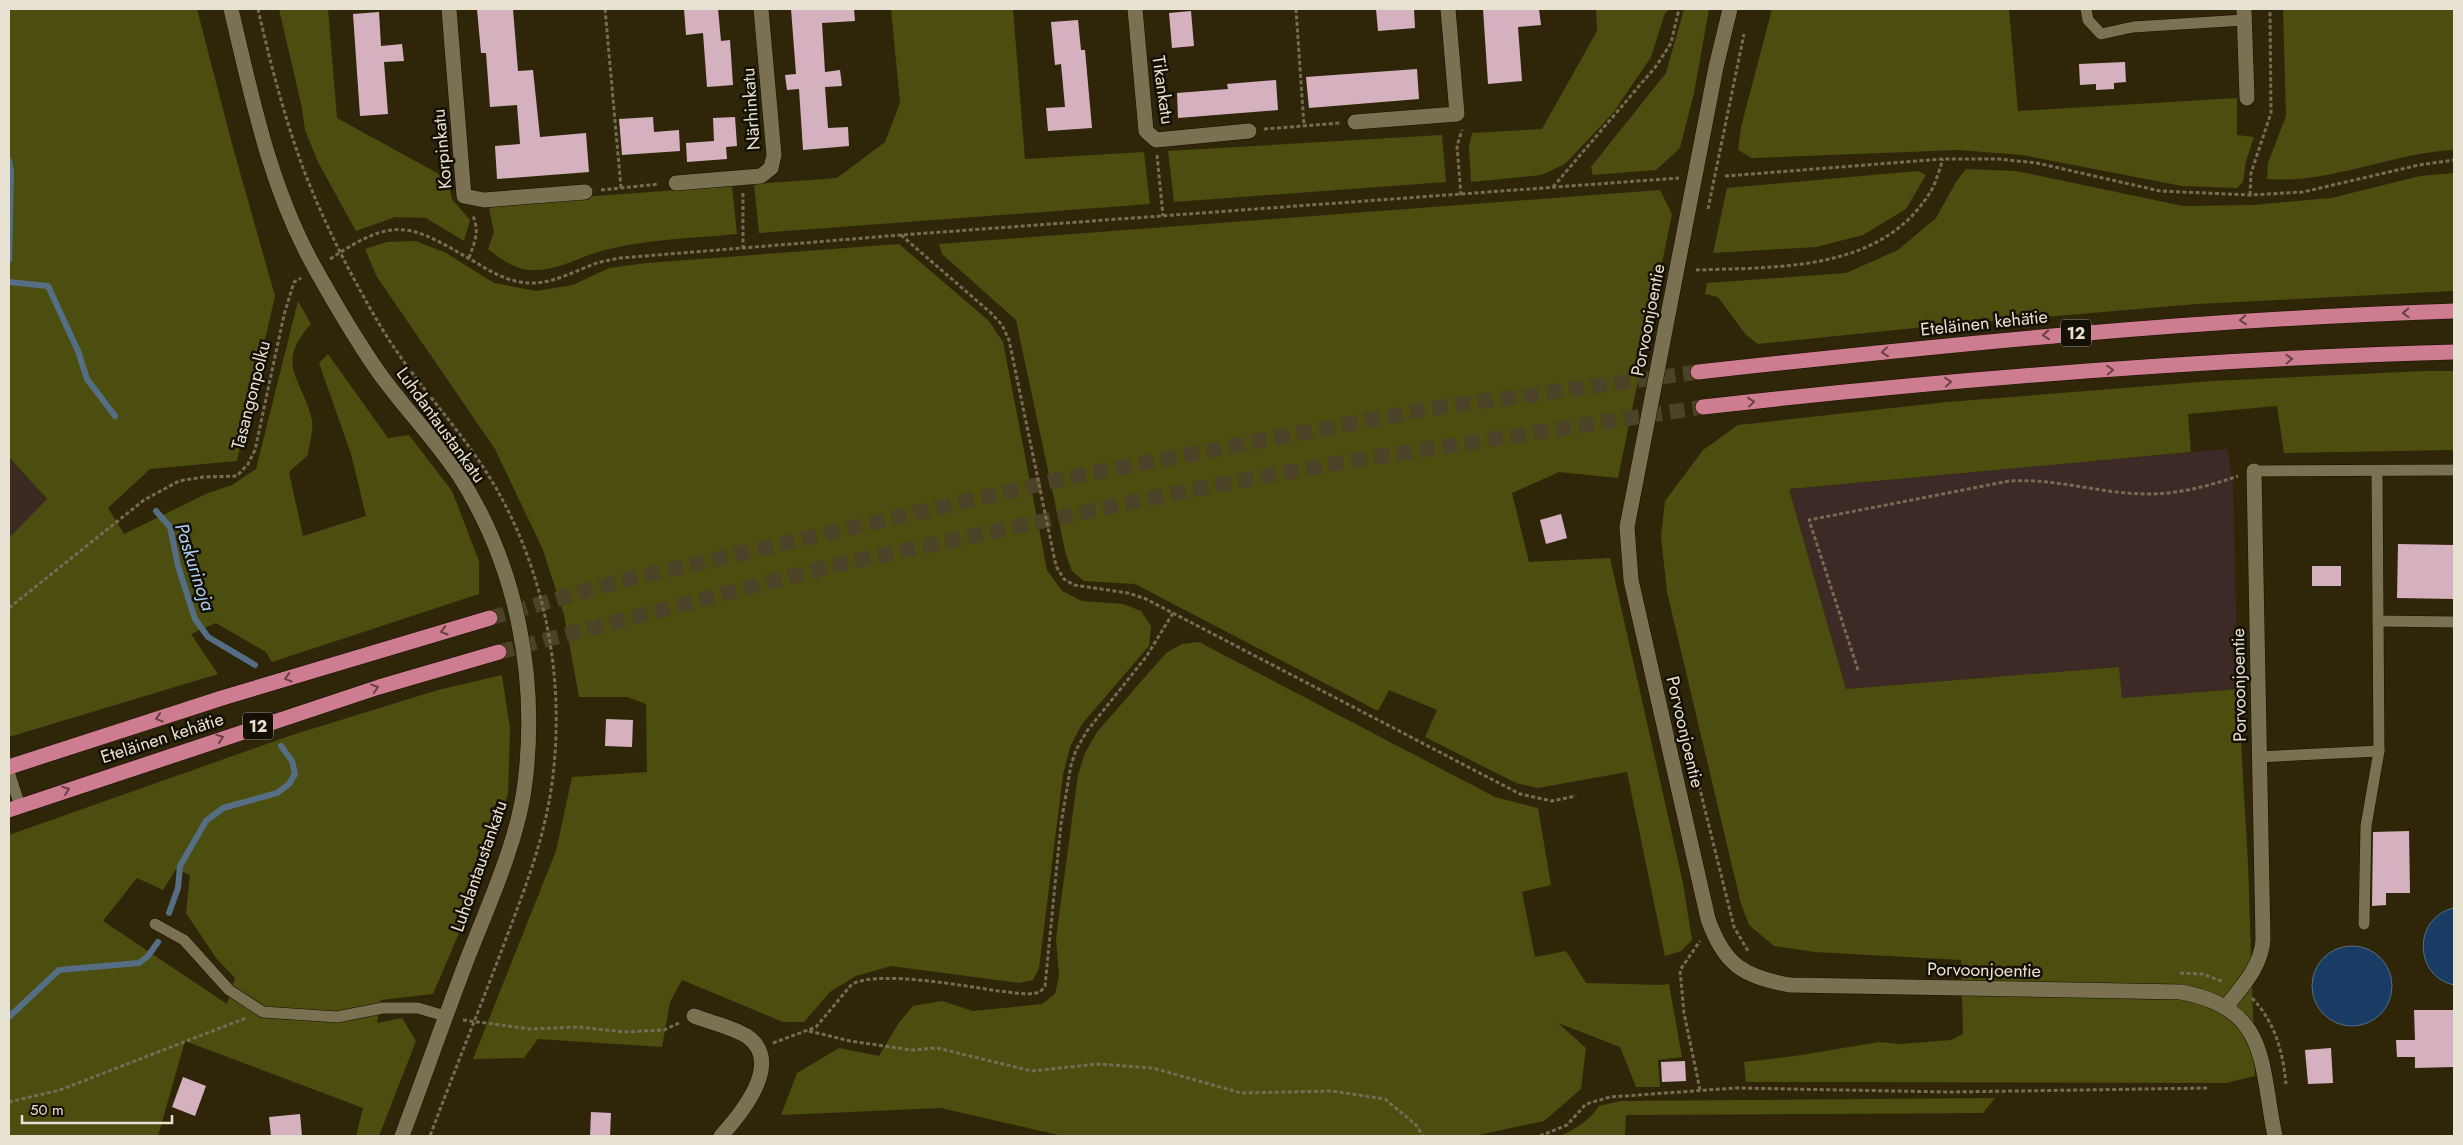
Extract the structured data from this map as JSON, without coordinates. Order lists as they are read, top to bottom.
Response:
{
  "streets": {
    "highway": ["Eteläinen kehätie", "12"],
    "street": [
      "Tikankatu",
      "Närhinkatu",
      "Korpinkatu",
      "Porvoonjoentie",
      "Luhdantaustankatu"
    ],
    "path": ["Tasangonpolku"]
  },
  "crossings": [
    ["Tasangonpolku", "Luhdantaustankatu"]
  ],
  "water": ["Paskurinoja"],
  "scale_bar": "50 m"
}
